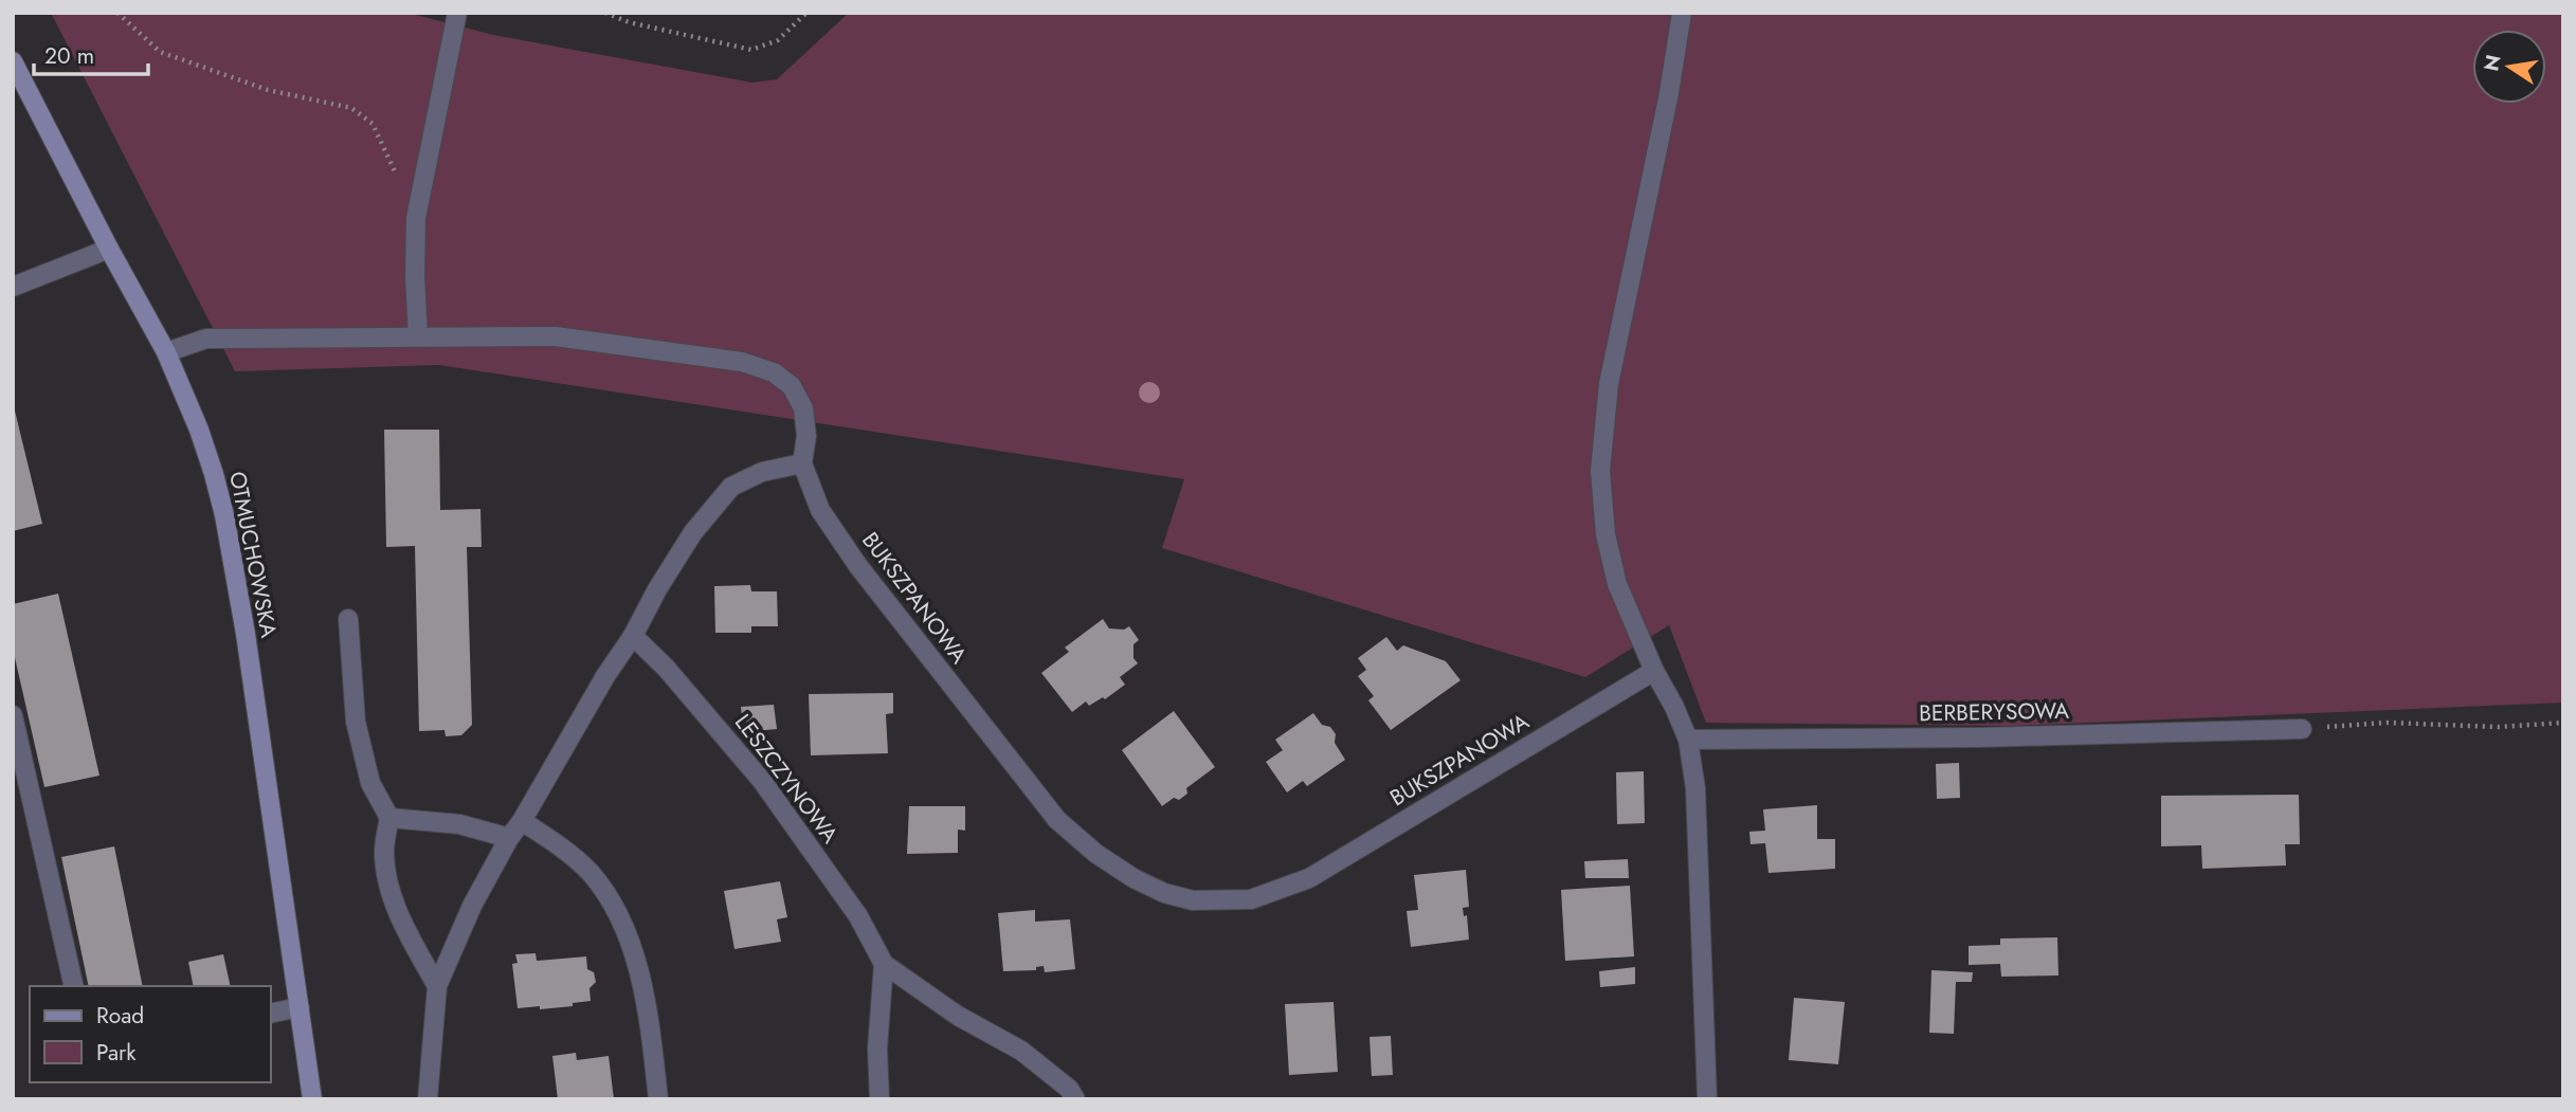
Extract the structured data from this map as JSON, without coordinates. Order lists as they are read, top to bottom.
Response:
{
  "streets": {
    "main road": ["OTMUCHOWSKA"],
    "street": ["BUKSZPANOWA", "BERBERYSOWA", "LESZCZYNOWA"]
  },
  "legend": ["Road", "Park"],
  "scale_bar": "20 m",
  "north": "left"
}
